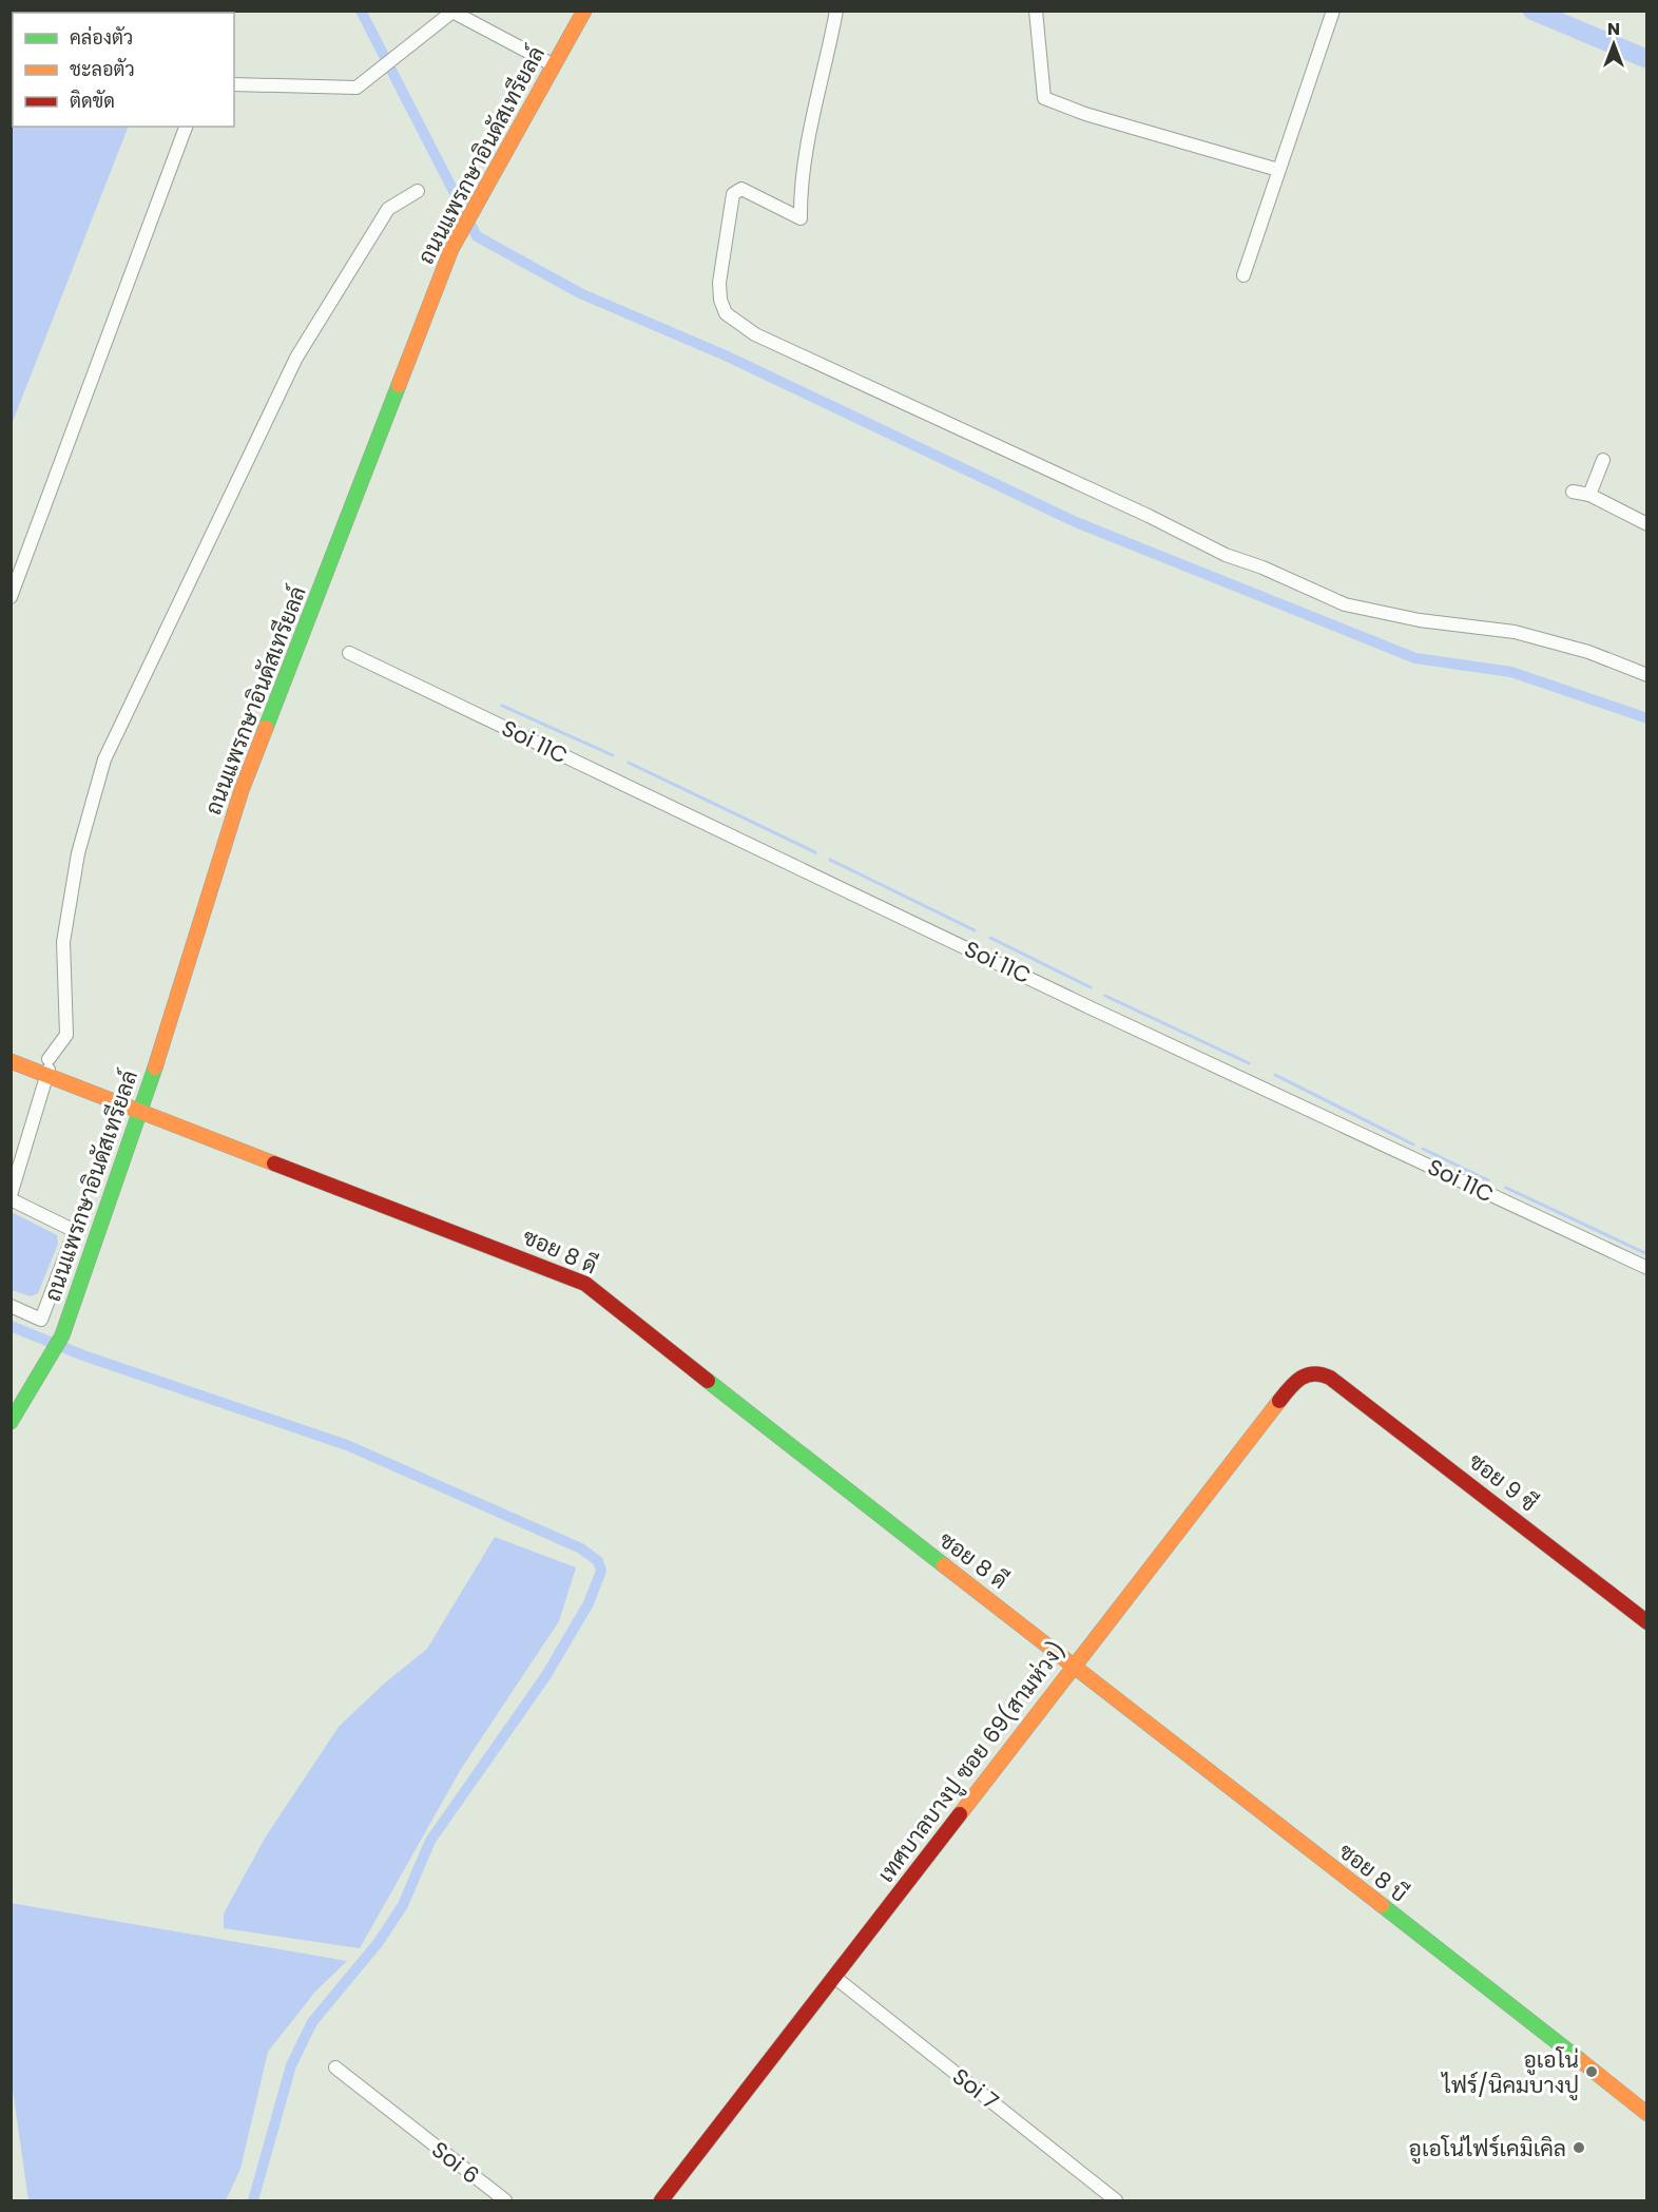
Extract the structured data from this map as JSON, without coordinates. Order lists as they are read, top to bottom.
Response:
{
  "streets": {
    "street": [
      "ถนนแพรกษาอินดัสเทรียลล์",
      "Soi 11C",
      "ซอย 8 ดี",
      "ซอย 9 ซี",
      "เทศบาลบางปู ซอย 69(สามห่วง)",
      "ซอย 8 บี",
      "Soi 7",
      "Soi 6"
    ]
  },
  "crossings": [
    ["ถนนแพรกษาอินดัสเทรียลล์", "ซอย 8 ดี"],
    ["ซอย 8 ดี", "เทศบาลบางปู ซอย 69(สามห่วง)"],
    ["ซอย 8 ดี", "ซอย 8 บี"],
    ["ซอย 9 ซี", "เทศบาลบางปู ซอย 69(สามห่วง)"],
    ["เทศบาลบางปู ซอย 69(สามห่วง)", "ซอย 8 บี"],
    ["เทศบาลบางปู ซอย 69(สามห่วง)", "Soi 7"]
  ],
  "places": ["อูเอโน่ ไฟร์/นิคมบางปู", "อูเอโน่ไฟร์เคมิเคิล"],
  "legend": ["คล่องตัว", "ชะลอตัว", "ติดขัด"],
  "north": "top"
}
